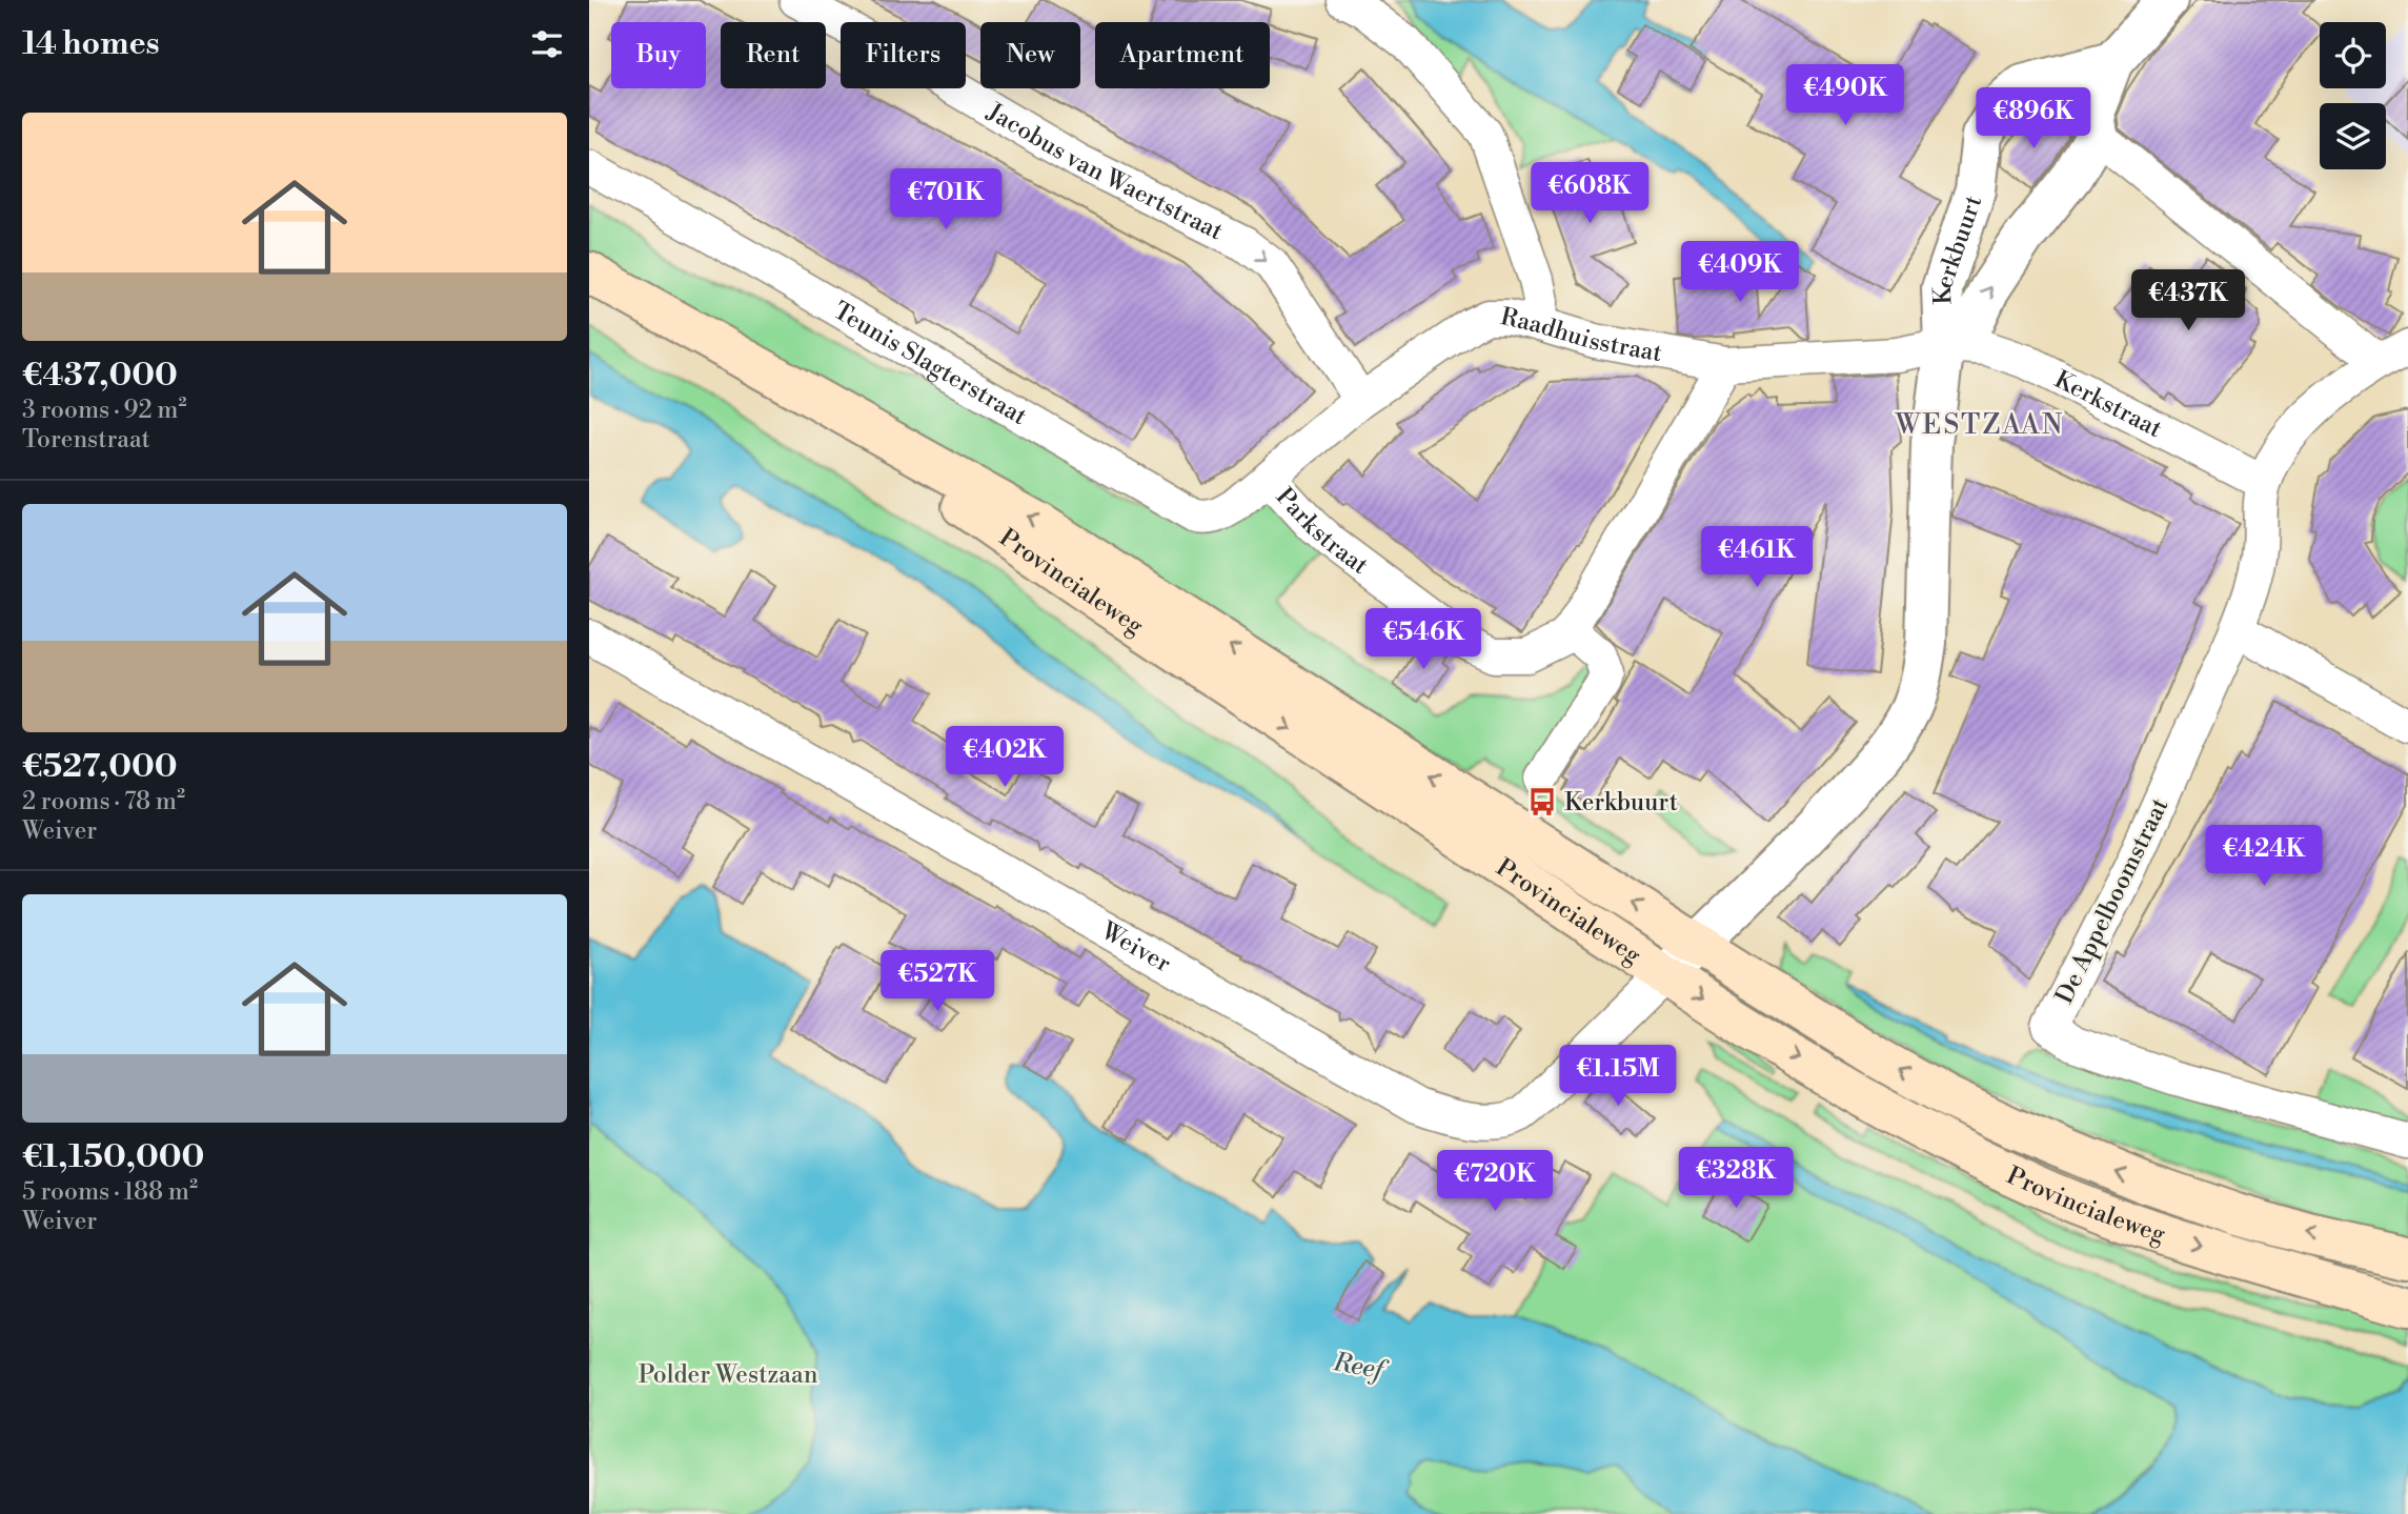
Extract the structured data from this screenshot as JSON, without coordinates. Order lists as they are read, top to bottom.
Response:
{
  "streets": {
    "main road": ["Provincialeweg"],
    "street": [
      "Jacobus van Waertstraat",
      "Kerkbuurt",
      "Raadhuisstraat",
      "Teunis Slagterstraat",
      "Kerkstraat",
      "Parkstraat",
      "De Appelboomstraat",
      "Weiver"
    ]
  },
  "crossings": [
    ["Jacobus van Waertstraat", "Raadhuisstraat"],
    ["Kerkbuurt", "Raadhuisstraat"],
    ["Kerkbuurt", "Kerkstraat"],
    ["Kerkbuurt", "Provincialeweg"],
    ["Kerkbuurt", "Weiver"],
    ["Raadhuisstraat", "Teunis Slagterstraat"],
    ["Raadhuisstraat", "Kerkstraat"],
    ["Raadhuisstraat", "Parkstraat"],
    ["Teunis Slagterstraat", "Parkstraat"],
    ["Provincialeweg", "Weiver"]
  ],
  "one_way": ["Jacobus van Waertstraat"],
  "districts": ["WESTZAAN"],
  "water": ["Reef"],
  "parks": ["Polder Westzaan"],
  "places": {
    "bus stop": ["Kerkbuurt"]
  },
  "page": {
    "heading": "14 homes",
    "chip": [
      "Buy",
      "Rent",
      "Filters",
      "New",
      "Apartment"
    ],
    "price": [
      "€490K",
      "€896K",
      "€608K",
      "€701K",
      "€409K",
      "€437K",
      "€461K",
      "€546K",
      "€402K",
      "€424K",
      "€527K",
      "€1.15M",
      "€328K",
      "€720K"
    ],
    "list": [
      {
        "name": "€437,000",
        "note": "3 rooms · 92 m² · Torenstraat"
      },
      {
        "name": "€527,000",
        "note": "2 rooms · 78 m² · Weiver"
      },
      {
        "name": "€1,150,000",
        "note": "5 rooms · 188 m² · Weiver"
      }
    ]
  }
}
